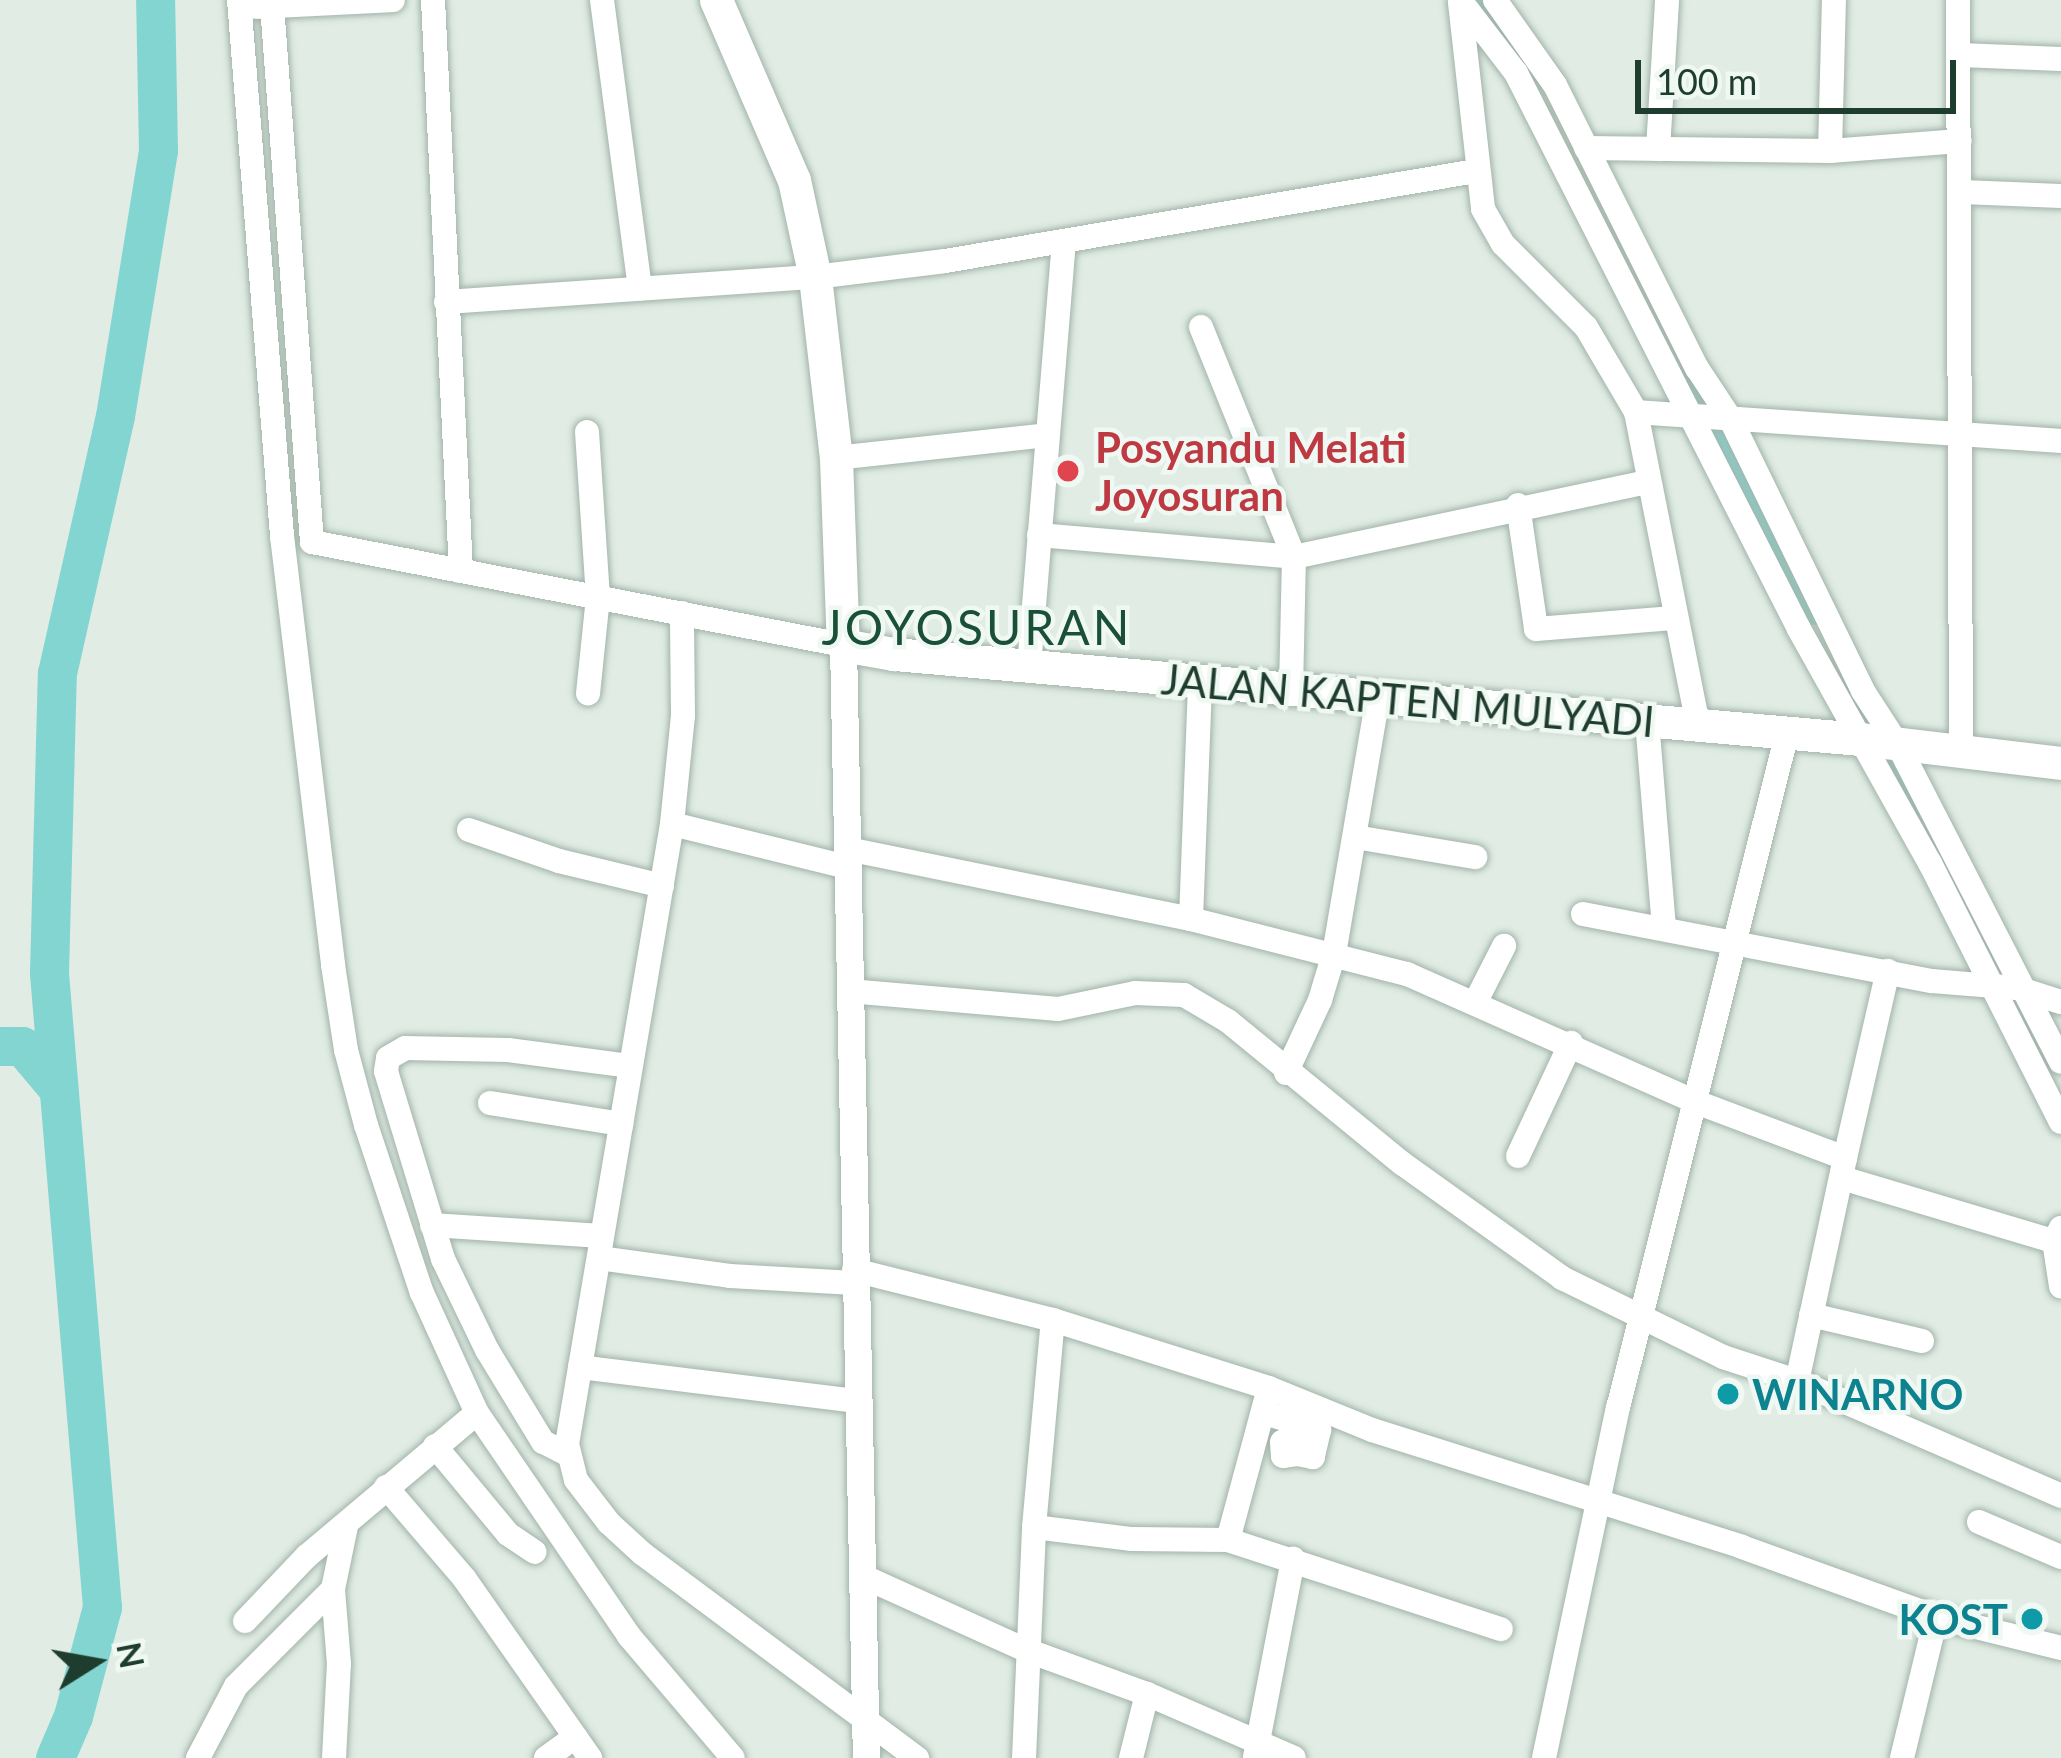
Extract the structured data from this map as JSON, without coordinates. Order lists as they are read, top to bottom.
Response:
{
  "streets": {
    "main road": ["JALAN KAPTEN MULYADI"]
  },
  "districts": ["JOYOSURAN"],
  "places": ["Posyandu Melati Joyosuran", "WINARNO", "KOST"],
  "scale_bar": "100 m",
  "north": "right"
}
